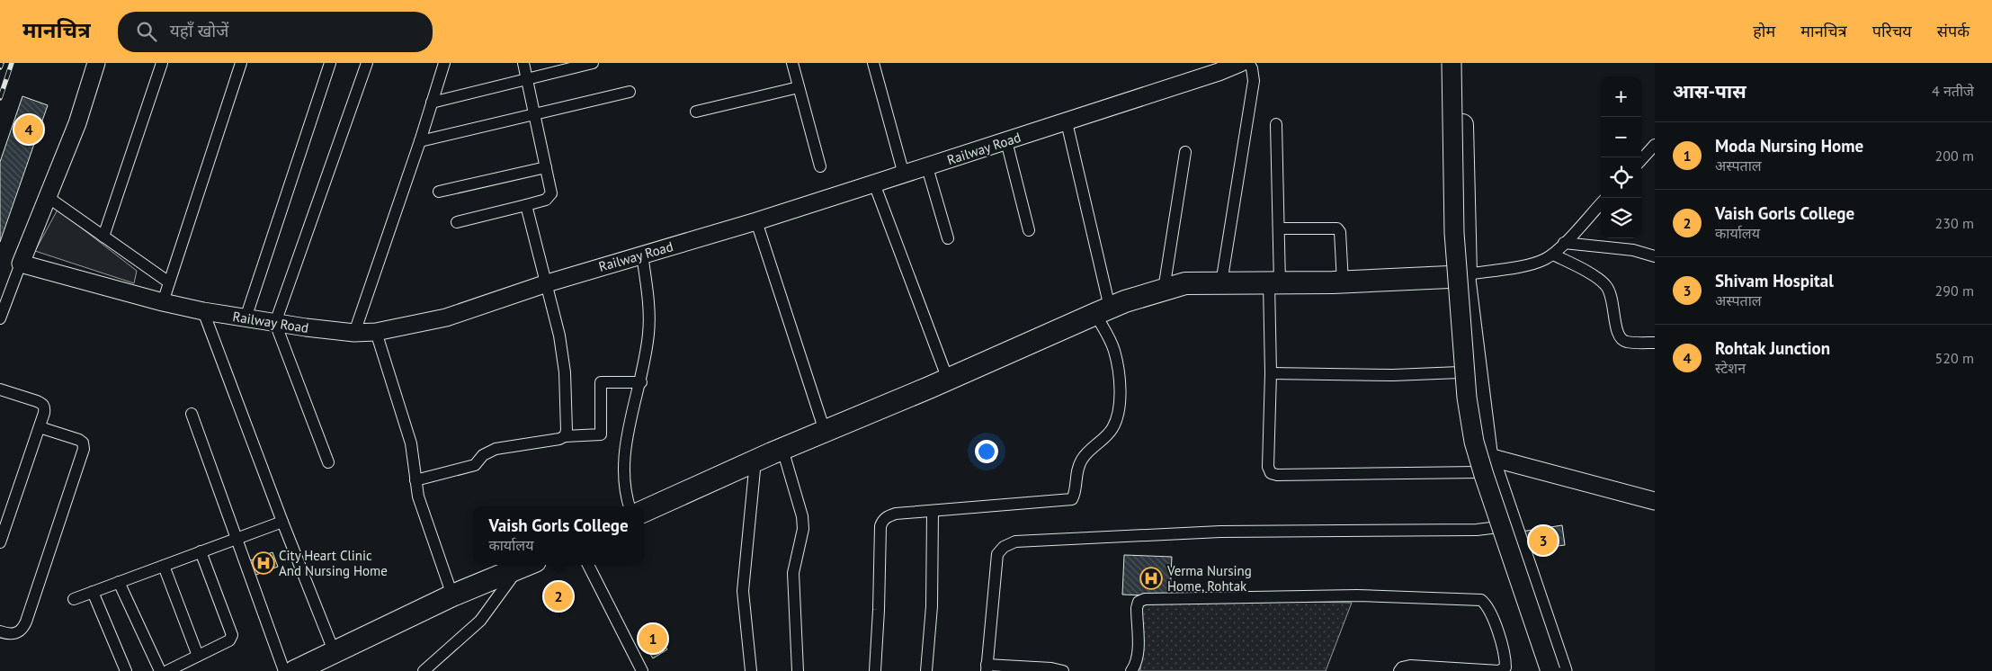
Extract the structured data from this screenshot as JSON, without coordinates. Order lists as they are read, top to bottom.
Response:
{
  "streets": {
    "street": ["Railway Road"]
  },
  "places": {
    "hospital": ["City Heart Clinic And Nursing Home", "Verma Nursing Home, Rohtak"]
  },
  "page": {
    "header": "मानचित्र",
    "search": "यहाँ खोजें",
    "nav": [
      "होम",
      "मानचित्र",
      "परिचय",
      "संपर्क"
    ],
    "heading": ["आस-पास", "4 नतीजे"],
    "map_buttons": ["+", "−"],
    "pins": [
      "4",
      "3",
      "2",
      "1"
    ],
    "list": [
      {
        "mark": "1",
        "name": "Moda Nursing Home",
        "note": "अस्पताल",
        "value": "200 m"
      },
      {
        "mark": "2",
        "name": "Vaish Gorls College",
        "note": "कार्यालय",
        "value": "230 m"
      },
      {
        "mark": "3",
        "name": "Shivam Hospital",
        "note": "अस्पताल",
        "value": "290 m"
      },
      {
        "mark": "4",
        "name": "Rohtak Junction",
        "note": "स्टेशन",
        "value": "520 m"
      }
    ],
    "popup": ["Vaish Gorls College", "कार्यालय"]
  }
}
